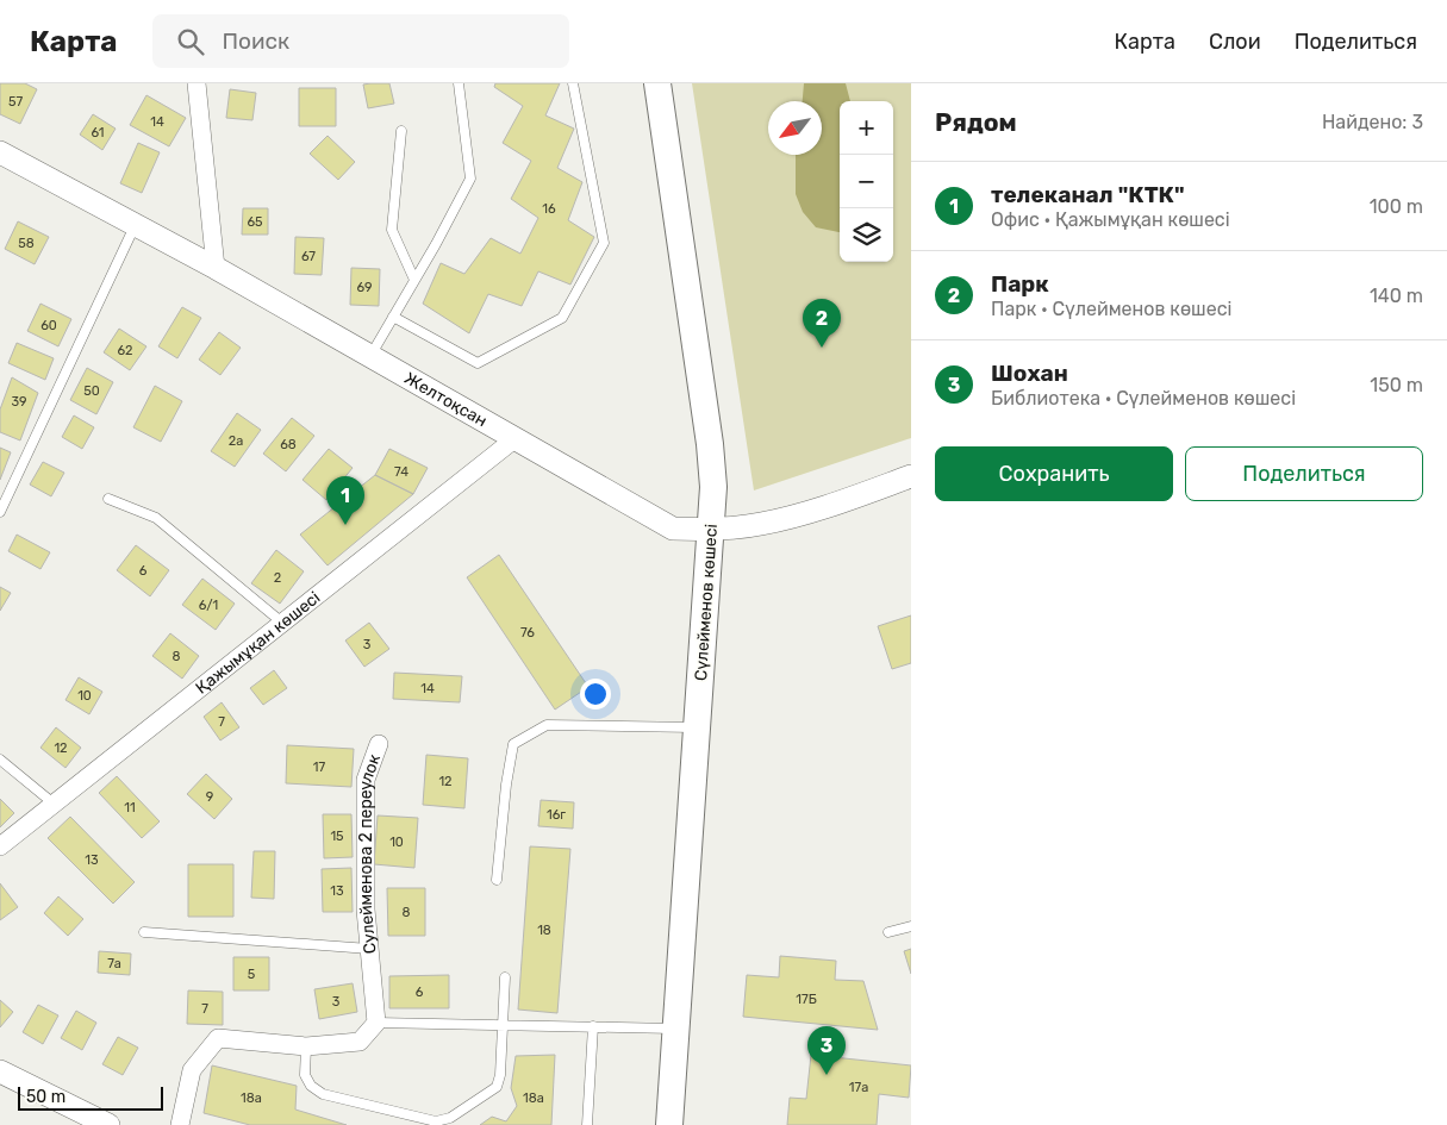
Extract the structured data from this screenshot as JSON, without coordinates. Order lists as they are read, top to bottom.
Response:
{
  "streets": {
    "main road": ["Сүлейменов көшесі"],
    "street": ["Желтоқсан", "Қажымұқан көшесі", "Сулейменова 2 переулок"]
  },
  "crossings": [
    ["Желтоқсан", "Сүлейменов көшесі"],
    ["Желтоқсан", "Қажымұқан көшесі"]
  ],
  "house_numbers": [
    "57",
    "14",
    "61",
    "16",
    "65",
    "58",
    "67",
    "69",
    "60",
    "62",
    "50",
    "39",
    "2а",
    "68",
    "74",
    "6",
    "2",
    "6/1",
    "76",
    "3",
    "8",
    "14",
    "10",
    "7",
    "12",
    "17",
    "12",
    "9",
    "11",
    "16г",
    "15",
    "10",
    "13",
    "13",
    "8",
    "18",
    "7а",
    "5",
    "6",
    "17Б",
    "3",
    "7",
    "17а",
    "18а",
    "18а"
  ],
  "scale_bar": "50 m",
  "north": "bottom left",
  "page": {
    "header": "Карта",
    "search": "Поиск",
    "nav": ["Карта", "Слои", "Поделиться"],
    "heading": ["Рядом", "Найдено: 3"],
    "map_buttons": ["+", "−"],
    "list": [
      {
        "mark": "1",
        "name": "телеканал \"КТК\"",
        "note": "Офис · Қажымұқан көшесі",
        "value": "100 m"
      },
      {
        "mark": "2",
        "name": "Парк",
        "note": "Парк · Сүлейменов көшесі",
        "value": "140 m"
      },
      {
        "mark": "3",
        "name": "Шохан",
        "note": "Библиотека · Сүлейменов көшесі",
        "value": "150 m"
      }
    ],
    "pins": ["2", "1", "3"],
    "buttons": ["Сохранить", "Поделиться"],
    "scale": "50 m"
  }
}
